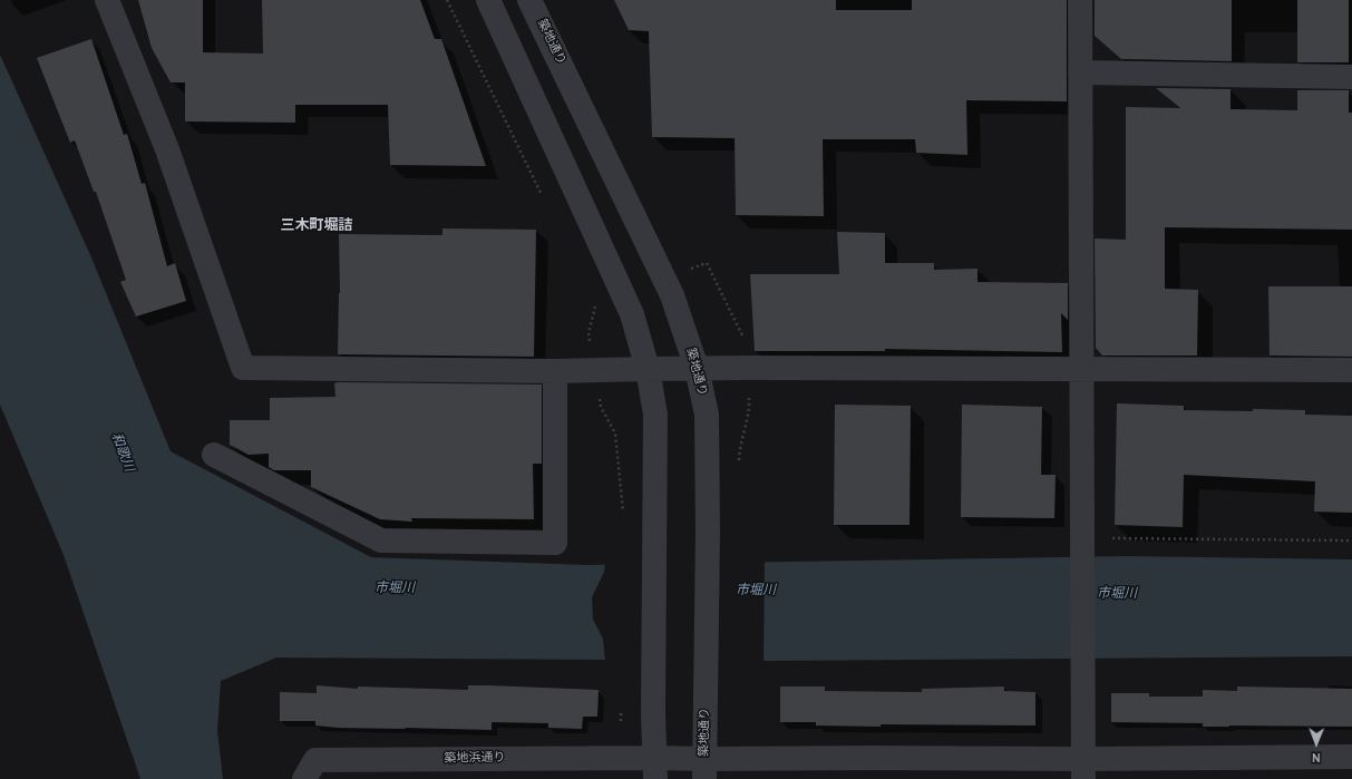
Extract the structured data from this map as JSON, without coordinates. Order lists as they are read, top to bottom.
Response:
{
  "streets": {
    "street": ["築地通り", "築地浜通り"]
  },
  "crossings": [
    ["築地通り", "築地浜通り"]
  ],
  "districts": ["三木町堀詰"],
  "water": ["和歌川", "市堀川"],
  "north": "bottom"
}
